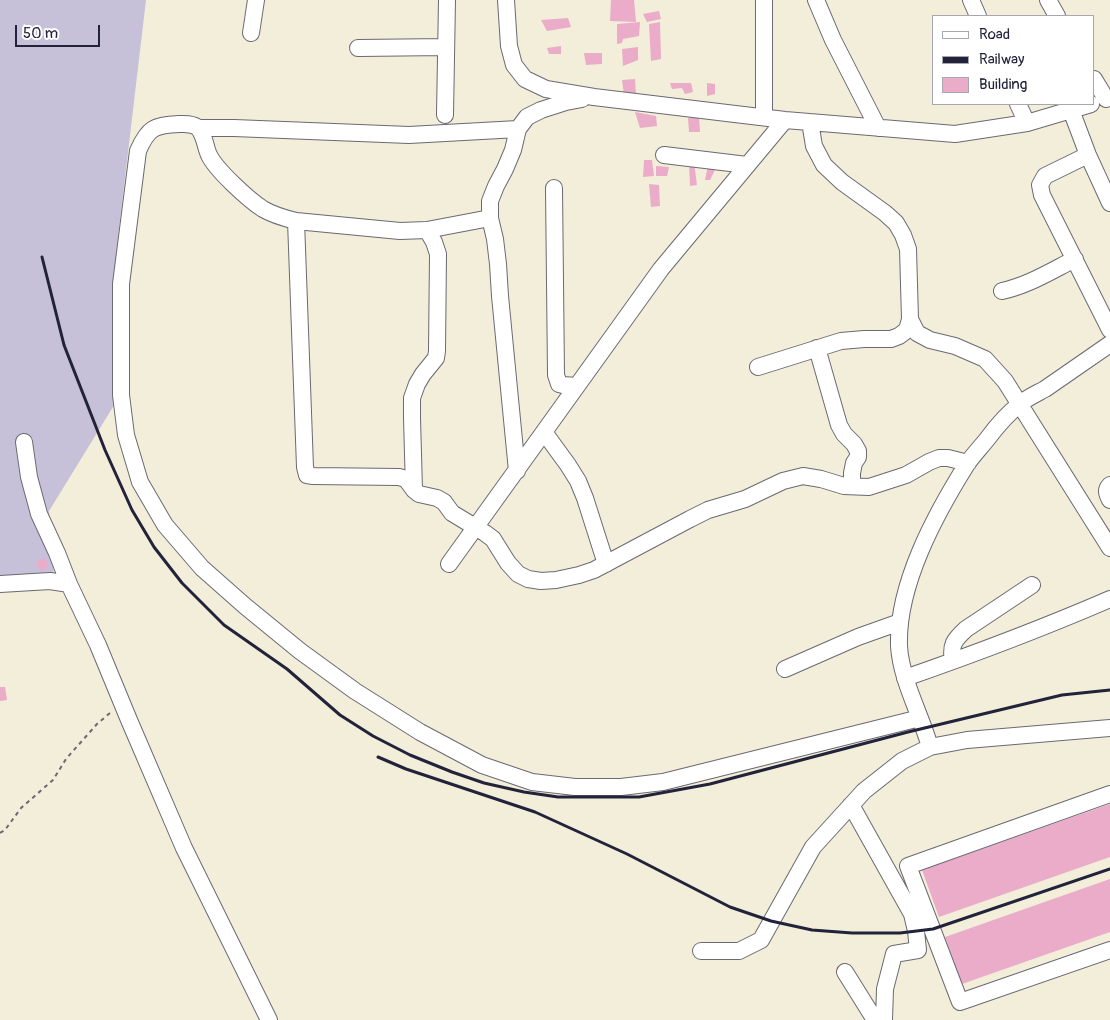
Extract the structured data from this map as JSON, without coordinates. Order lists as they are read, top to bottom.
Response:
{
  "legend": ["Road", "Railway", "Building"],
  "scale_bar": "50 m"
}
